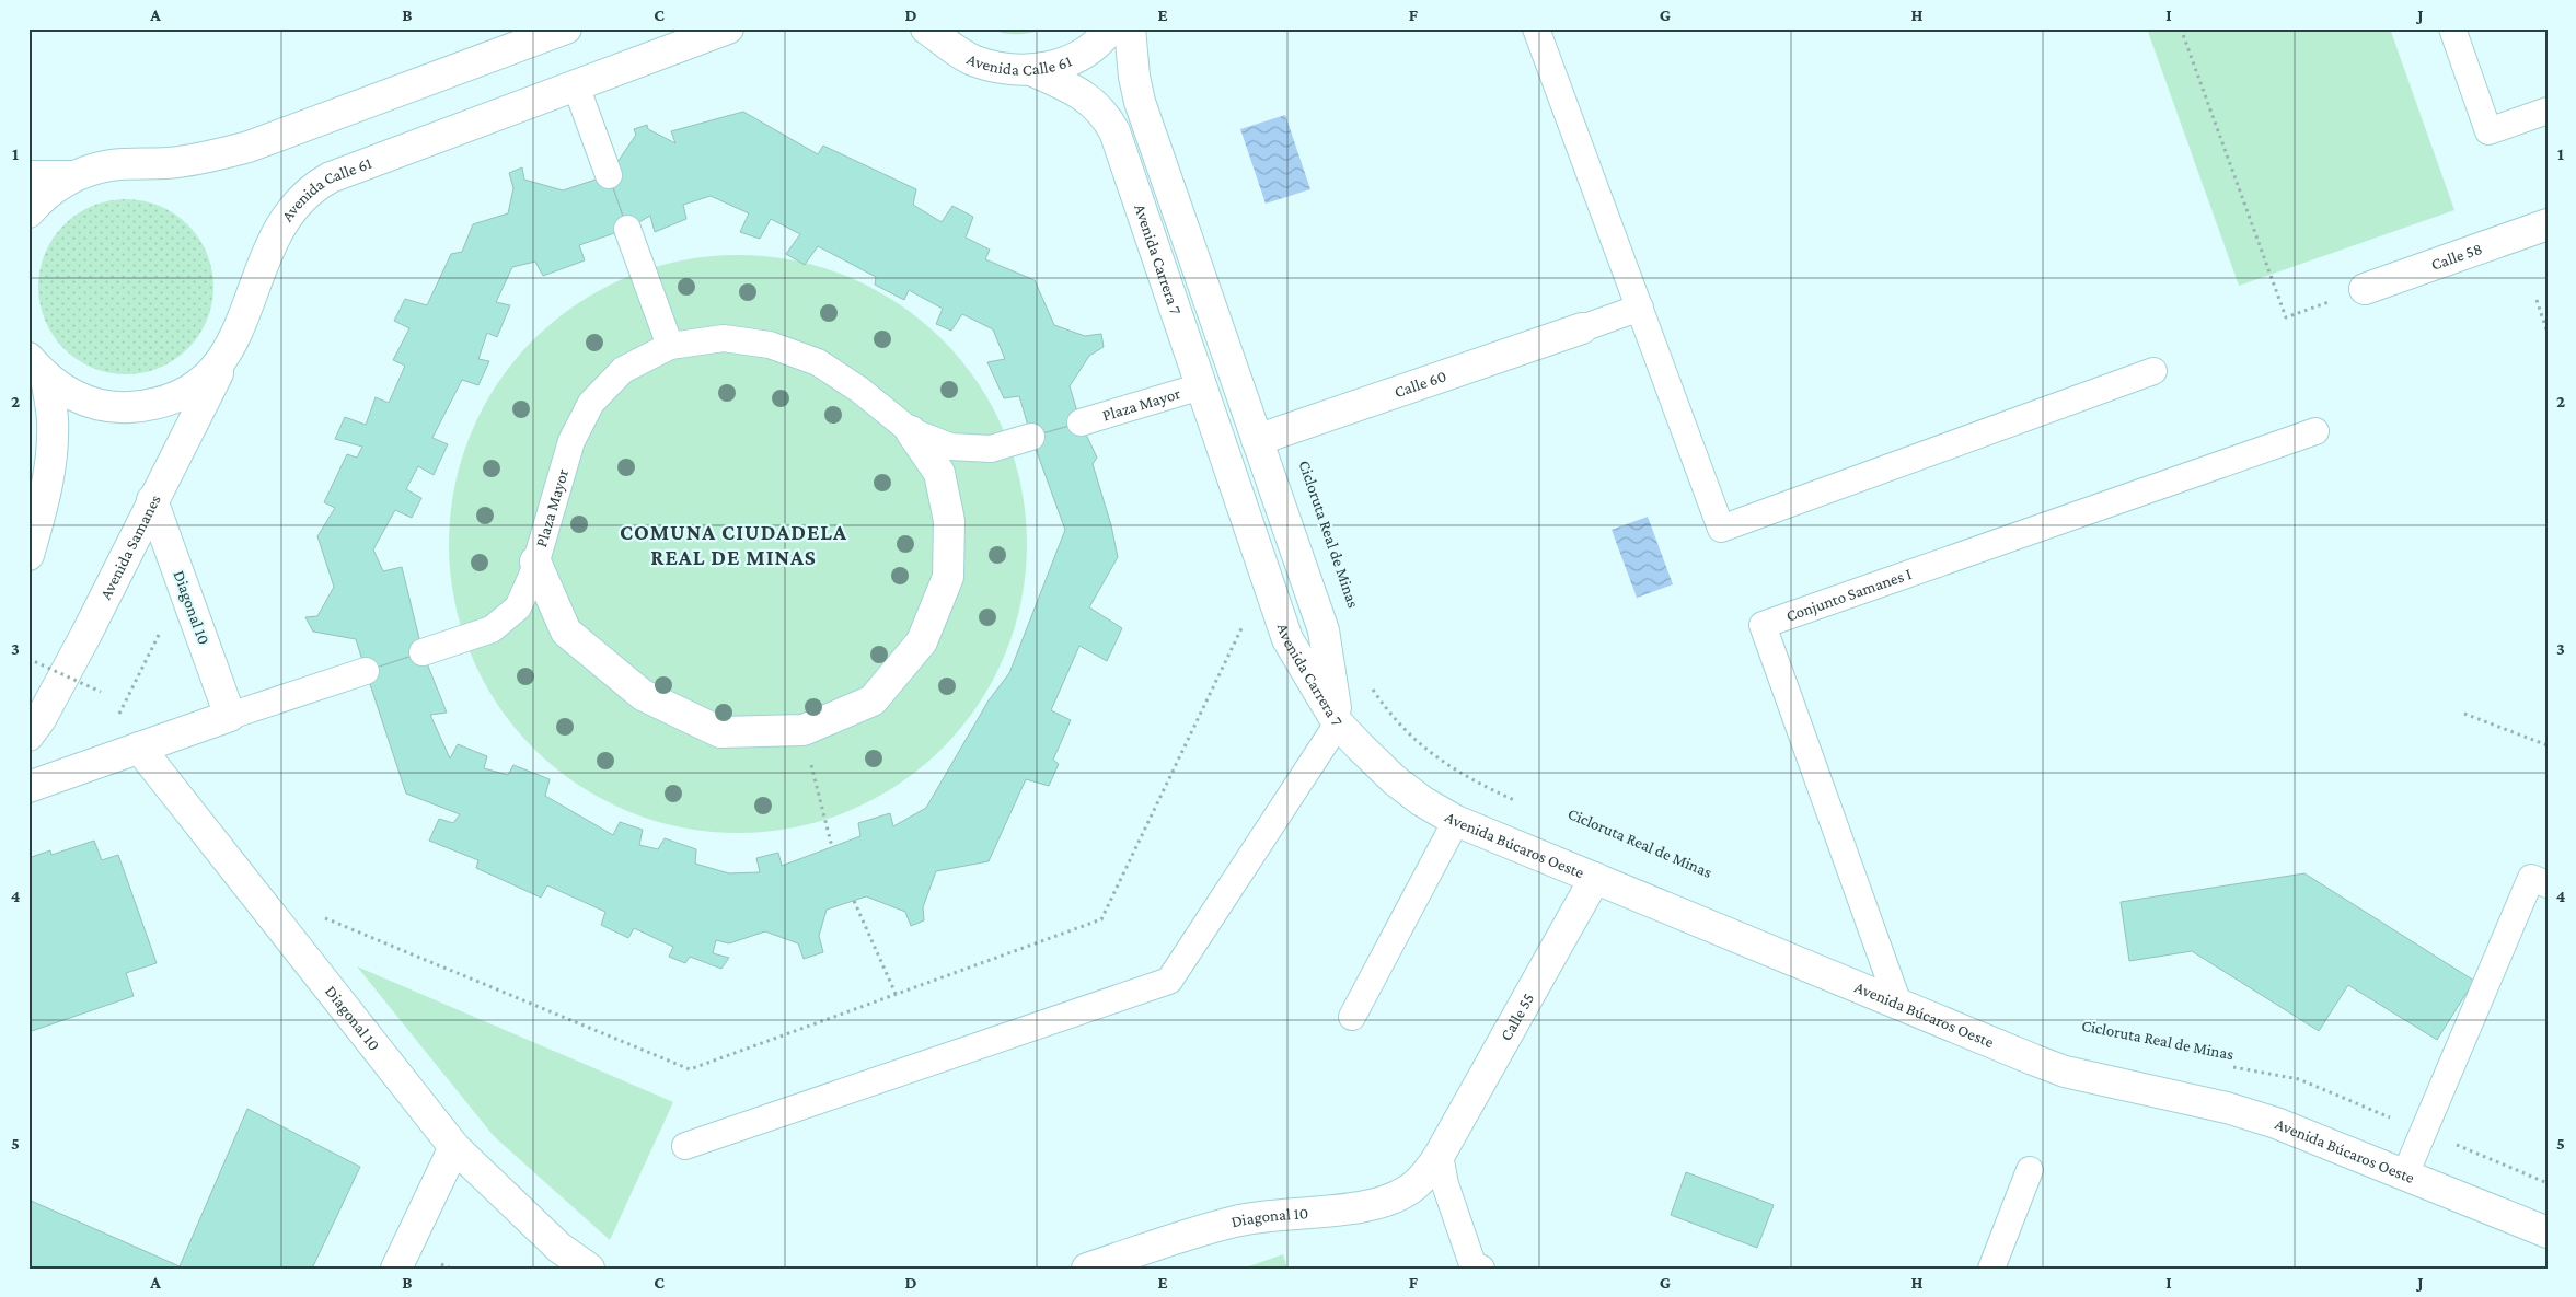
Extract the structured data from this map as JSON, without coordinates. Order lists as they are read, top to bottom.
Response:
{
  "streets": {
    "main road": [
      "Avenida Calle 61",
      "Calle 58",
      "Avenida Carrera 7",
      "Calle 60",
      "Avenida Samanes",
      "Diagonal 10",
      "Avenida Búcaros Oeste",
      "Calle 55"
    ],
    "lane": ["Plaza Mayor", "Conjunto Samanes I"],
    "path": ["Cicloruta Real de Minas"]
  },
  "crossings": [
    ["Avenida Calle 61", "Avenida Carrera 7"],
    ["Avenida Calle 61", "Avenida Samanes"],
    ["Avenida Carrera 7", "Calle 60"],
    ["Avenida Carrera 7", "Plaza Mayor"],
    ["Avenida Carrera 7", "Avenida Búcaros Oeste"],
    ["Avenida Samanes", "Diagonal 10"],
    ["Conjunto Samanes I", "Avenida Búcaros Oeste"],
    ["Diagonal 10", "Calle 55"],
    ["Avenida Búcaros Oeste", "Calle 55"]
  ],
  "districts": ["COMUNA CIUDADELA REAL DE MINAS"],
  "grid": {
    "columns": [
      "A",
      "B",
      "C",
      "D",
      "E",
      "F",
      "G",
      "H",
      "I",
      "J"
    ],
    "rows": [
      "1",
      "2",
      "3",
      "4",
      "5"
    ]
  }
}
